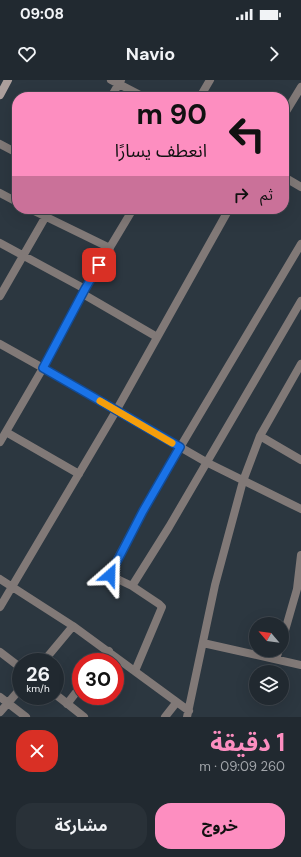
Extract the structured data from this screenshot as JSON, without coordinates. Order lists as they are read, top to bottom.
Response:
{
  "north": "top left",
  "page": {
    "status": "09:08",
    "header": "Navio",
    "turn": ["90 m", "انعطف يسارًا"],
    "then": "ثم",
    "speed": "26 km/h",
    "limit": "30",
    "heading": ["1 دقيقة", "260 m · 09:09"],
    "buttons": ["خروج", "مشاركة"]
  }
}
